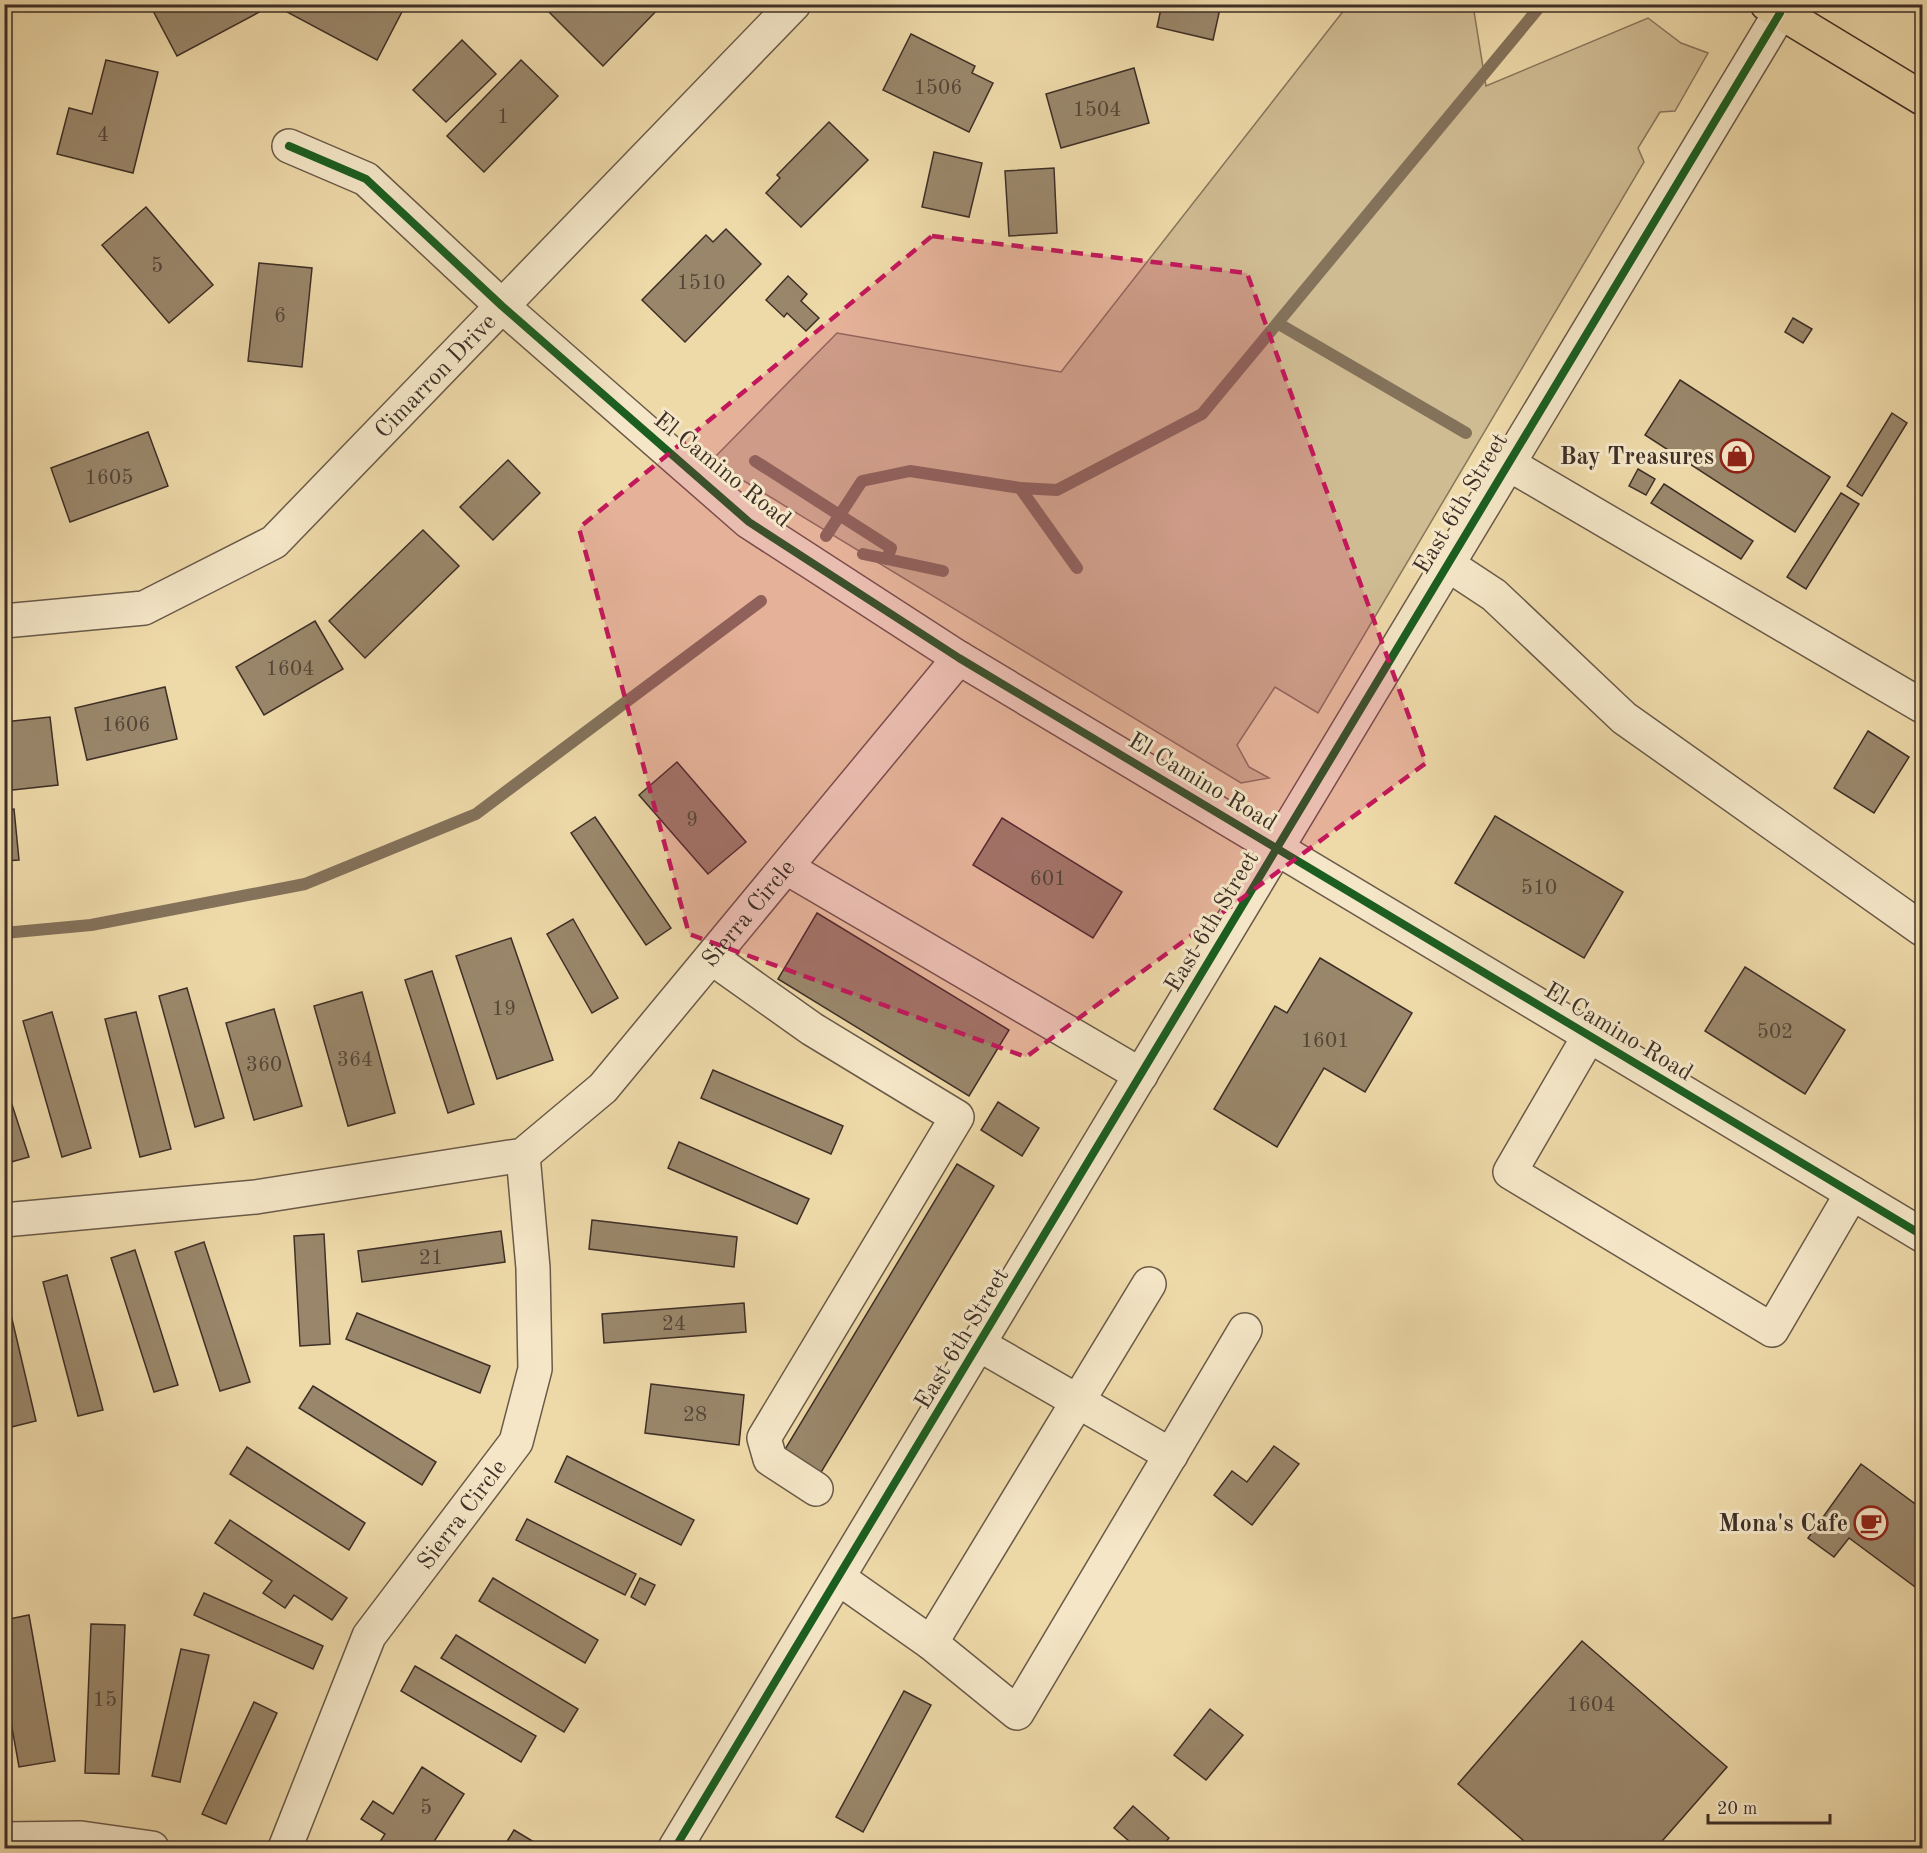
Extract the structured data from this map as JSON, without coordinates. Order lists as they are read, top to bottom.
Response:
{
  "streets": {
    "street": [
      "Cimarron Drive",
      "El Camino Road",
      "East 6th Street",
      "Sierra Circle"
    ]
  },
  "crossings": [
    ["Cimarron Drive", "El Camino Road"],
    ["El Camino Road", "East 6th Street"],
    ["El Camino Road", "Sierra Circle"]
  ],
  "places": {
    "shop": ["Bay Treasures"],
    "cafe": ["Mona's Cafe"]
  },
  "house_numbers": [
    "1506",
    "1504",
    "1",
    "4",
    "5",
    "1510",
    "6",
    "1605",
    "1604",
    "1606",
    "9",
    "601",
    "510",
    "19",
    "502",
    "1601",
    "364",
    "360",
    "21",
    "24",
    "28",
    "15",
    "1604",
    "5"
  ],
  "scale_bar": "20 m"
}
